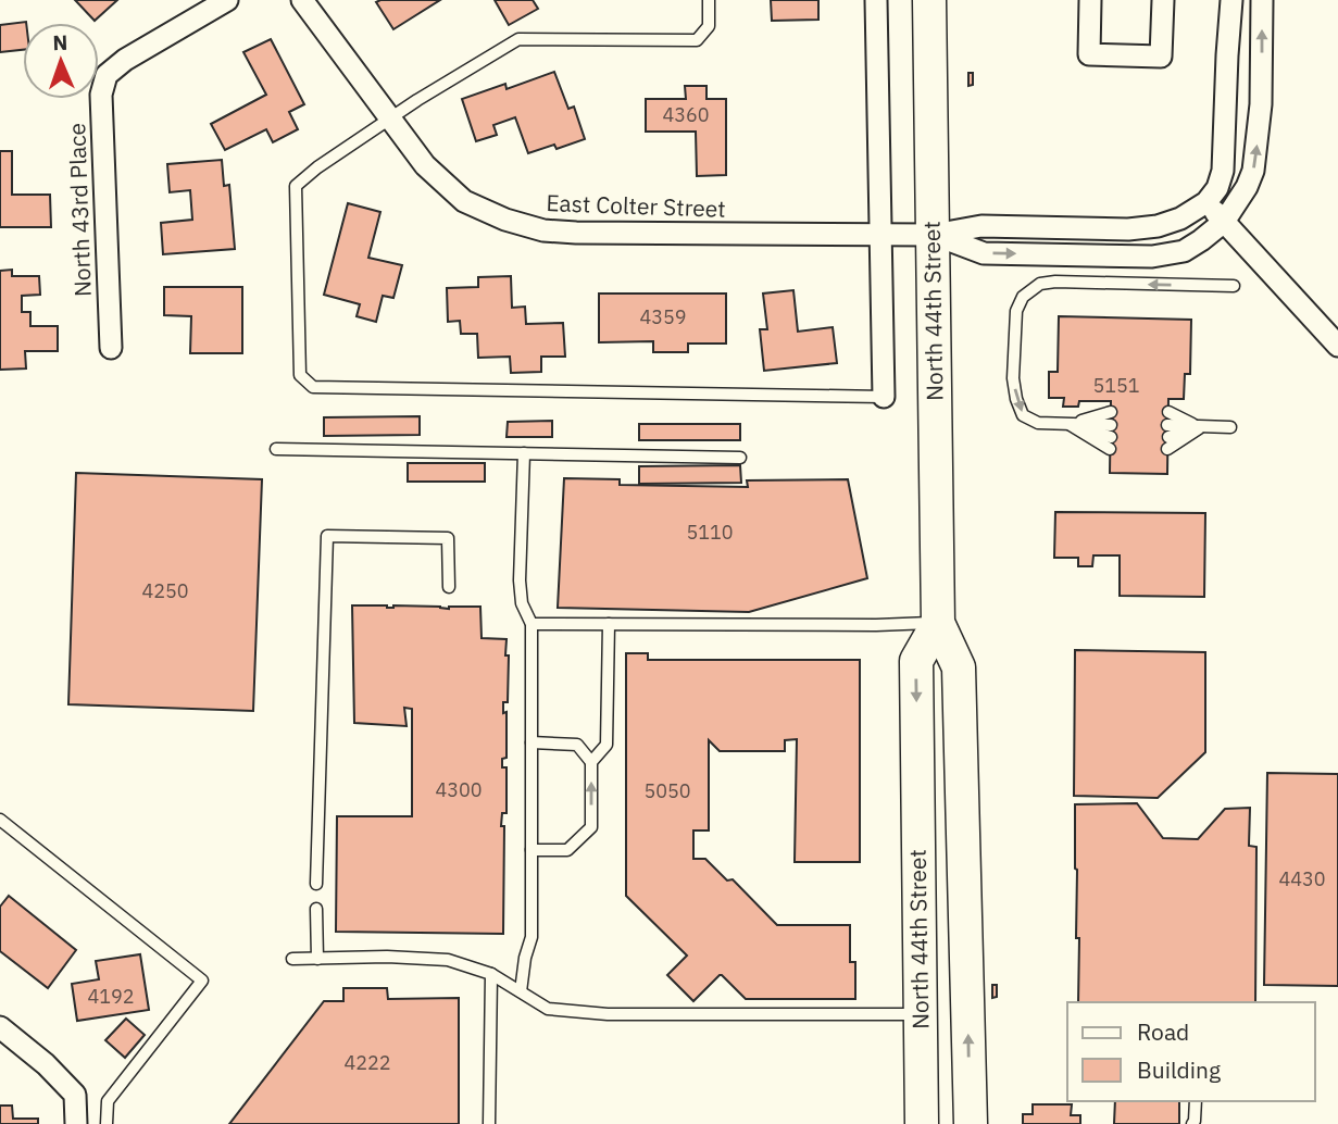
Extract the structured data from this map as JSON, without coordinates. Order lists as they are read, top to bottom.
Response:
{
  "streets": {
    "main road": ["North 44th Street"],
    "street": ["East Colter Street", "North 43rd Place"]
  },
  "crossings": [
    ["East Colter Street", "North 44th Street"]
  ],
  "house_numbers": [
    "4360",
    "4359",
    "5151",
    "5110",
    "4250",
    "4300",
    "5050",
    "4430",
    "4192",
    "4222"
  ],
  "legend": ["Road", "Building"],
  "north": "top"
}
